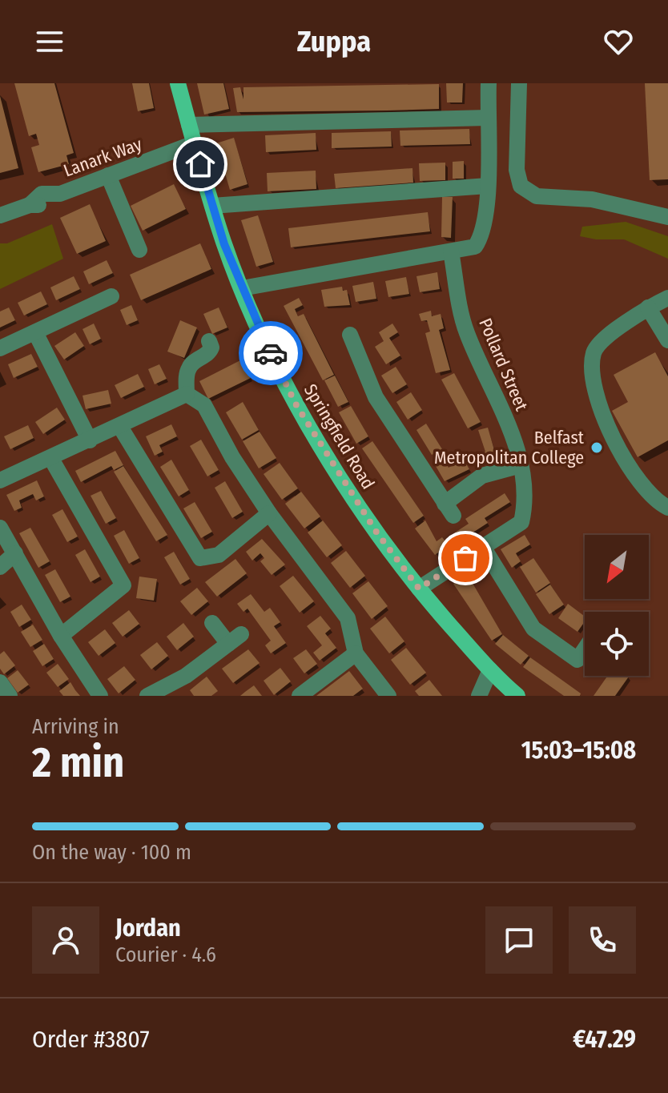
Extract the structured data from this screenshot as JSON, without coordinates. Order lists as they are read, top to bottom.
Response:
{
  "streets": {
    "main road": ["Springfield Road"],
    "street": ["Lanark Way", "Pollard Street"]
  },
  "crossings": [
    ["Lanark Way", "Springfield Road"],
    ["Pollard Street", "Springfield Road"]
  ],
  "places": ["Belfast Metropolitan College"],
  "north": "bottom left",
  "page": {
    "header": "Zuppa",
    "heading": ["2 min", "Arriving in", "15:03–15:08"],
    "panel": [
      "Jordan",
      "Courier · 4.6",
      "Order #3807",
      "€47.29"
    ],
    "bar": "On the way · 100 m"
  }
}
